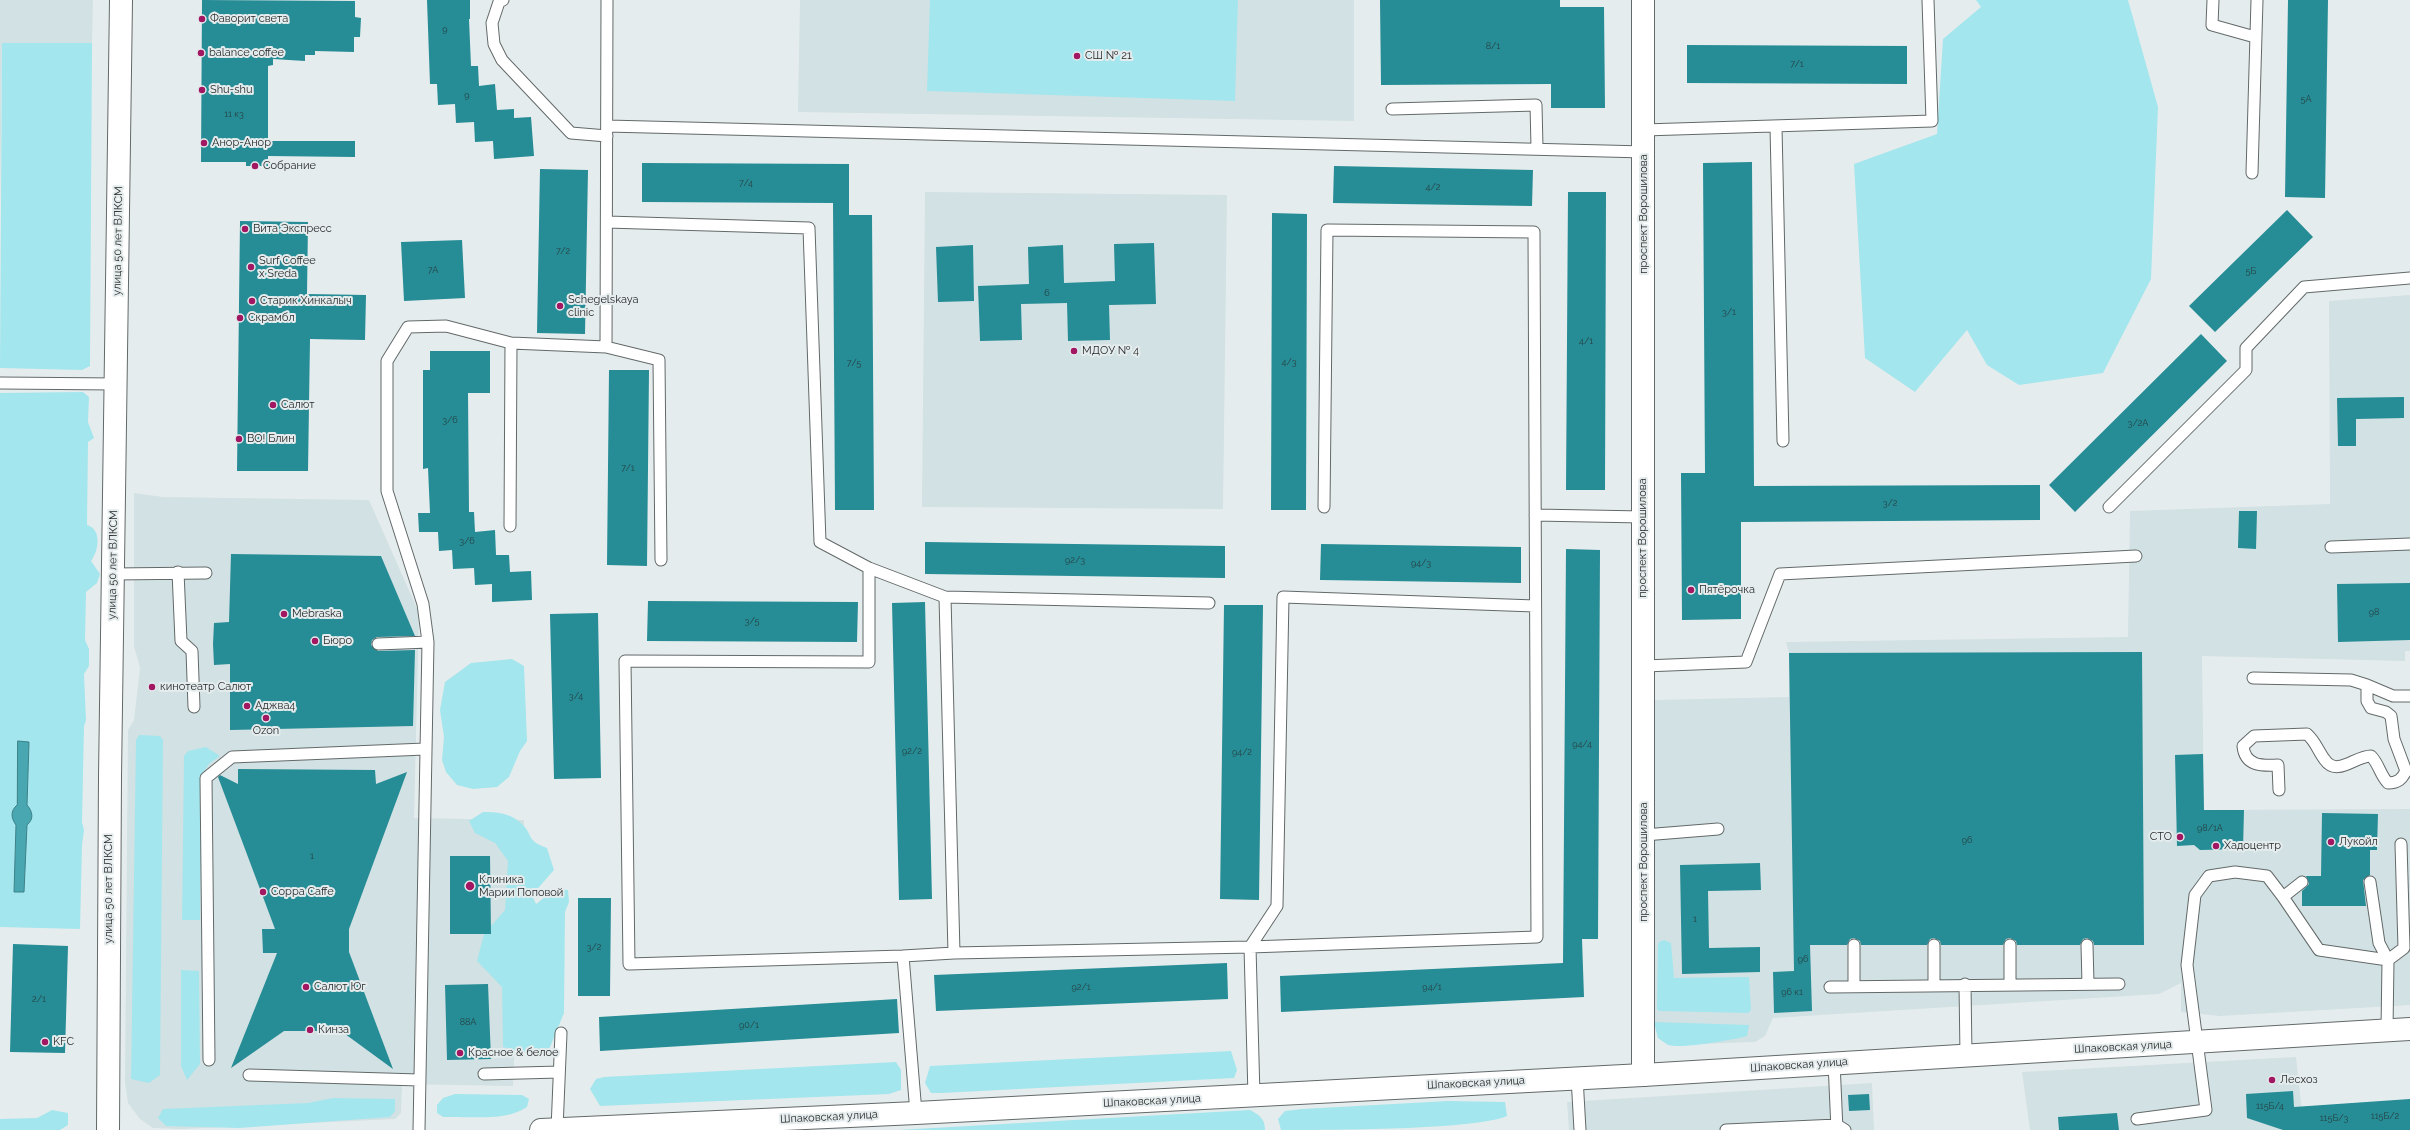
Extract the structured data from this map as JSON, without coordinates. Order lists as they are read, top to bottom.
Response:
{
  "streets": {
    "street": ["проспект Ворошилова", "улица 50 лет ВЛКСМ", "Шпаковская улица"]
  },
  "crossings": [
    ["проспект Ворошилова", "Шпаковская улица"]
  ],
  "places": [
    "Фаворит света",
    "balance coffee",
    "СШ № 21",
    "Shu-shu",
    "Анор-Анор",
    "Собрание",
    "Вита Экспресс",
    "Surf Coffee x Sreda",
    "Старик Хинкалыч",
    "Schegelskaya clinic",
    "Скрамбл",
    "МДОУ № 4",
    "Салют",
    "ВО! Блин",
    "Пятёрочка",
    "Mebraska",
    "Бюро",
    "кинотеатр Салют",
    "Аджва4",
    "Ozon",
    "СТО",
    "Лукойл",
    "Хадоцентр",
    "Клиника Марии Поповой",
    "Coppa Caffe",
    "Салют Юг",
    "Кинза",
    "KFC",
    "Красное & белое",
    "Лесхоз"
  ],
  "house_numbers": [
    "9",
    "8/1",
    "7/1",
    "9",
    "5А",
    "11 к3",
    "7/4",
    "4/2",
    "7/2",
    "7А",
    "5Б",
    "6",
    "3/1",
    "4/1",
    "4/3",
    "7/5",
    "3/6",
    "3/2А",
    "7/1",
    "3/2",
    "3/6",
    "92/3",
    "94/3",
    "98",
    "3/5",
    "3/4",
    "94/4",
    "92/2",
    "94/2",
    "98/1А",
    "96",
    "1",
    "1",
    "3/2",
    "96",
    "92/1",
    "94/1",
    "96 к1",
    "2/1",
    "88А",
    "90/1",
    "115Б/4",
    "115Б/2",
    "115Б/3"
  ]
}
